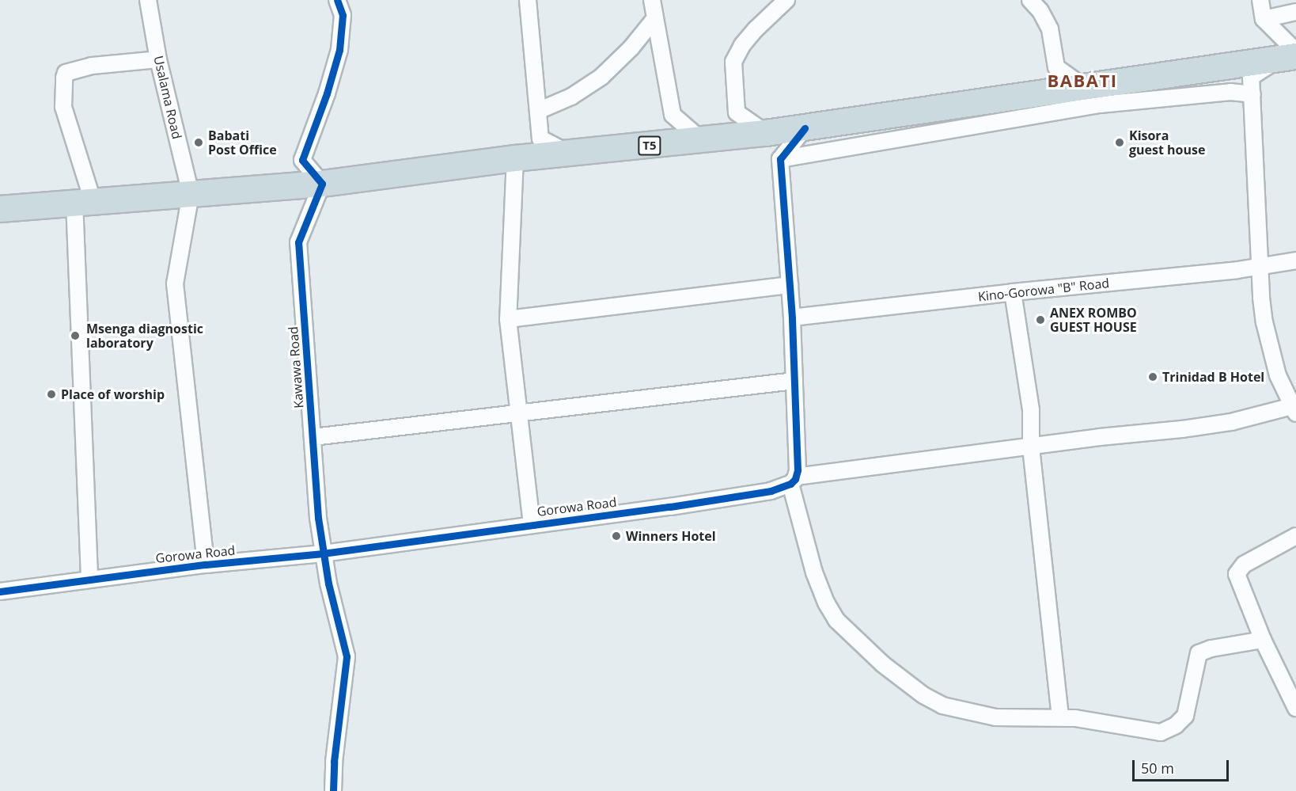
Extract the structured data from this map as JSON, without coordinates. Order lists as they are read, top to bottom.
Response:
{
  "streets": {
    "highway": ["T5"],
    "street": [
      "Usalama Road",
      "Kino-Gorowa \"B\" Road",
      "Kawawa Road",
      "Gorowa Road"
    ]
  },
  "crossings": [
    ["Usalama Road", "T5"],
    ["T5", "Kawawa Road"],
    ["Kawawa Road", "Gorowa Road"]
  ],
  "districts": ["BABATI"],
  "places": [
    "Babati Post Office",
    "Kisora guest house",
    "ANEX ROMBO GUEST HOUSE",
    "Msenga diagnostic laboratory",
    "Trinidad B Hotel",
    "Place of worship",
    "Winners Hotel"
  ],
  "scale_bar": "50 m"
}
